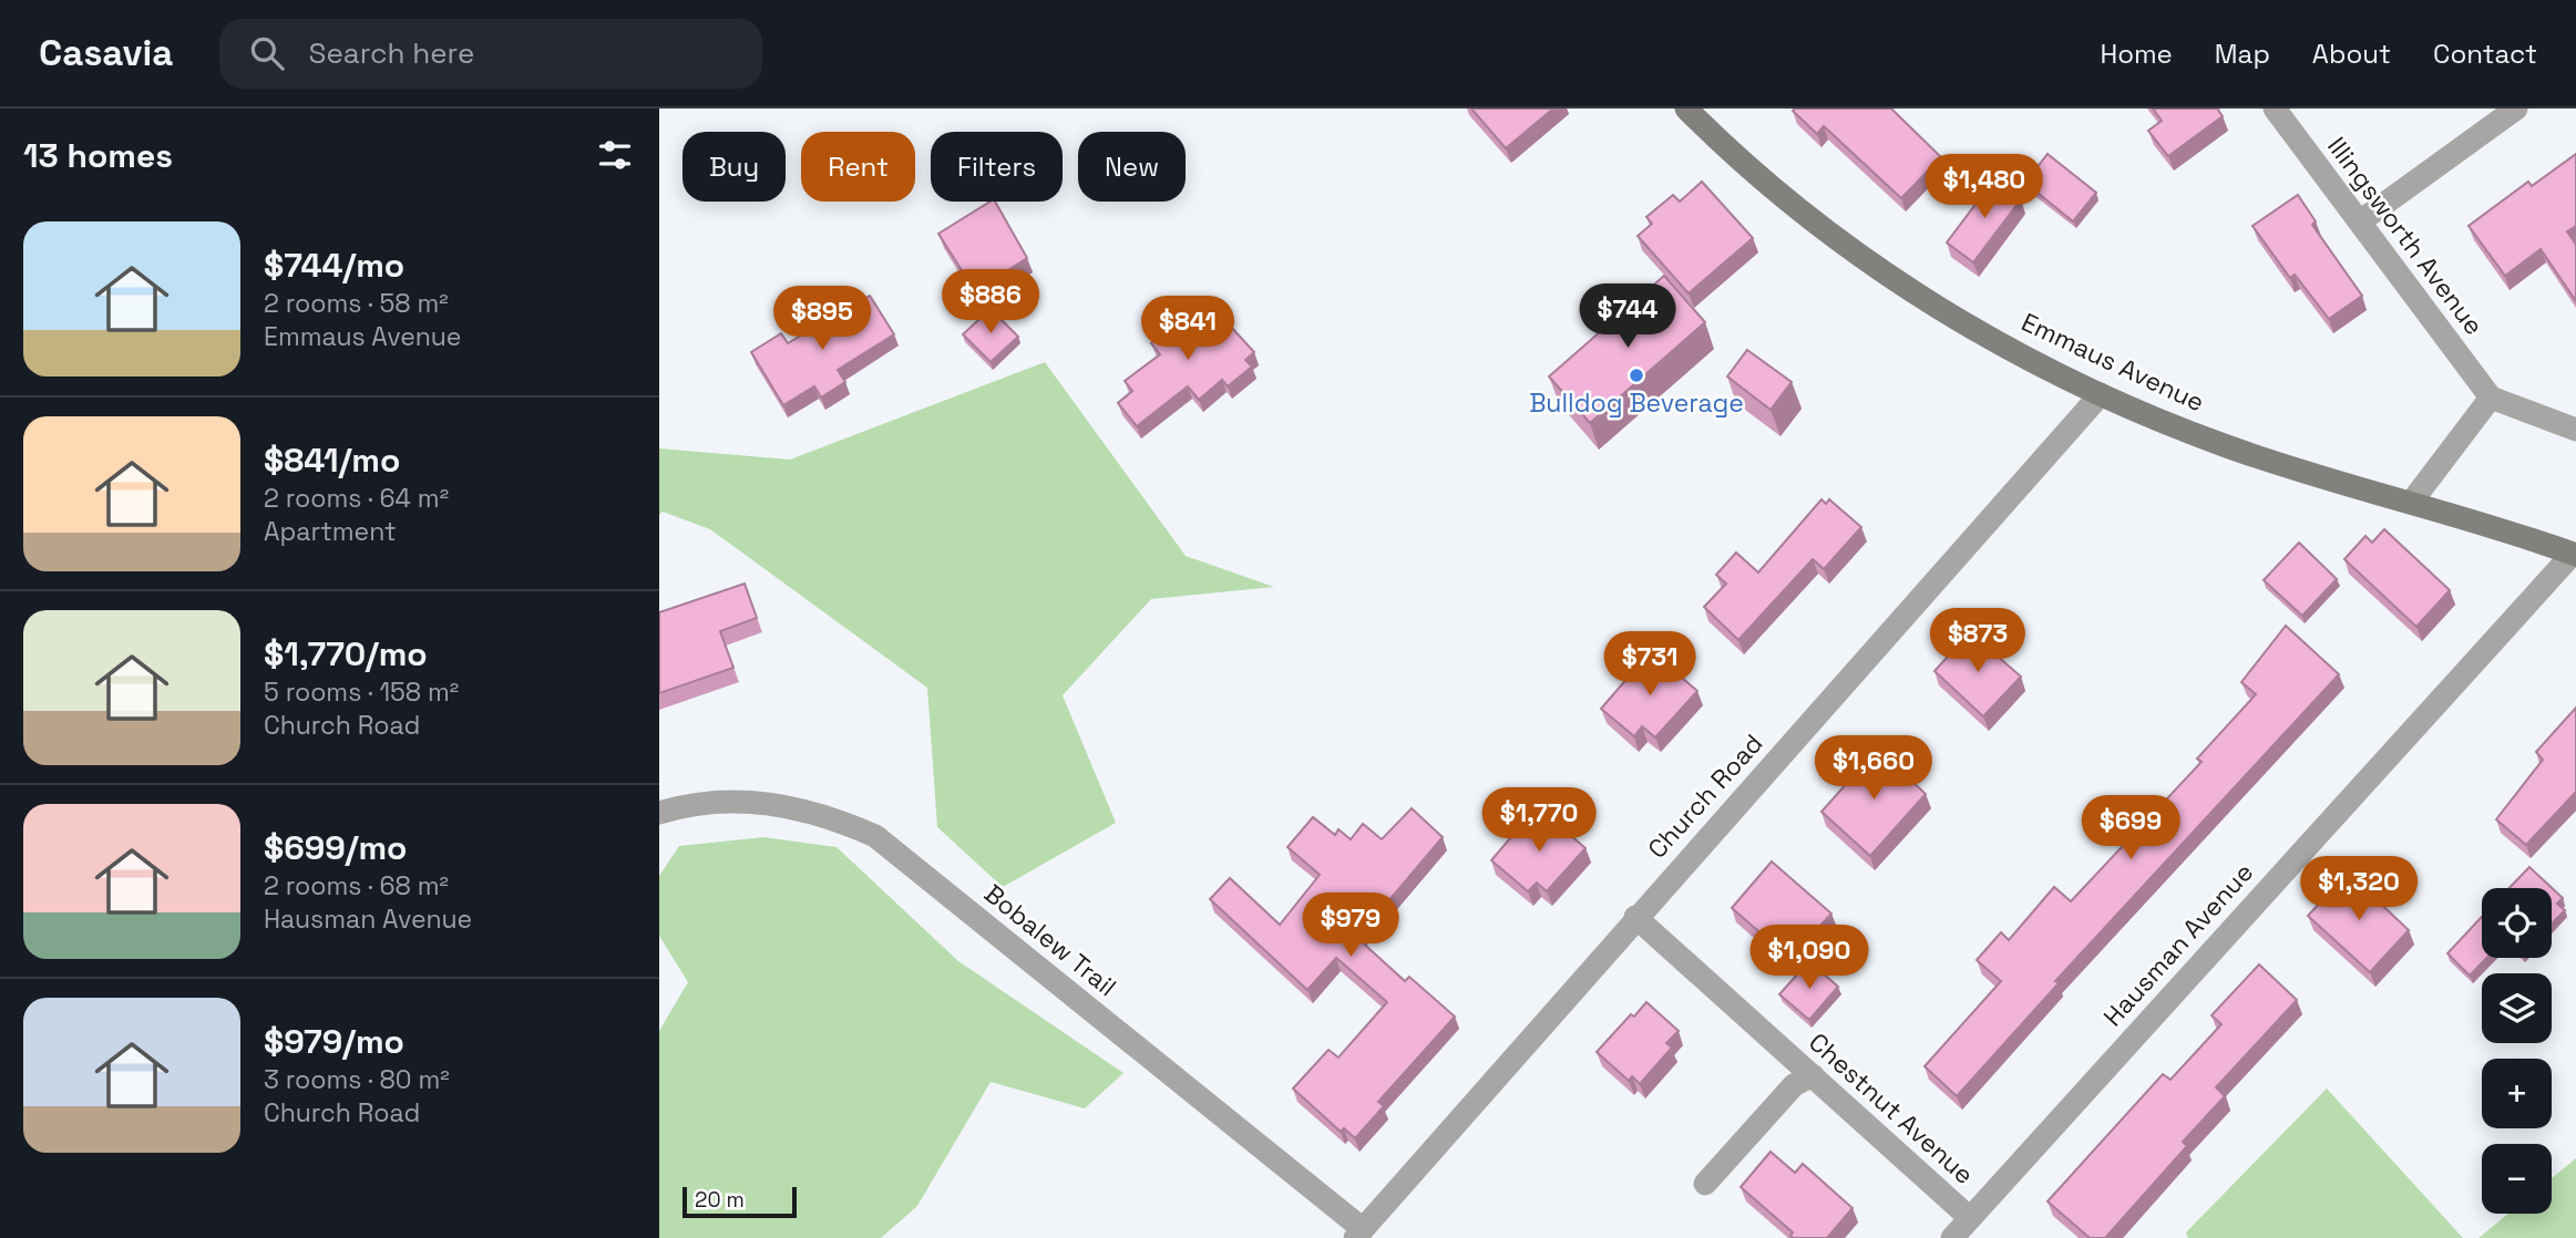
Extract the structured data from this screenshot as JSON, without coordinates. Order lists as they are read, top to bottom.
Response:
{
  "streets": {
    "main road": ["Emmaus Avenue"],
    "street": [
      "Illingsworth Avenue",
      "Church Road",
      "Bobalew Trail",
      "Hausman Avenue",
      "Chestnut Avenue"
    ]
  },
  "crossings": [
    ["Emmaus Avenue", "Church Road"],
    ["Emmaus Avenue", "Hausman Avenue"],
    ["Church Road", "Bobalew Trail"],
    ["Church Road", "Chestnut Avenue"],
    ["Hausman Avenue", "Chestnut Avenue"]
  ],
  "places": ["Bulldog Beverage"],
  "scale_bar": "20 m",
  "page": {
    "header": "Casavia",
    "search": "Search here",
    "nav": [
      "Home",
      "Map",
      "About",
      "Contact"
    ],
    "heading": "13 homes",
    "chip": [
      "Buy",
      "Rent",
      "Filters",
      "New"
    ],
    "price": [
      "$1,480",
      "$886",
      "$744",
      "$895",
      "$841",
      "$873",
      "$731",
      "$1,660",
      "$1,770",
      "$699",
      "$1,320",
      "$979",
      "$1,090"
    ],
    "list": [
      {
        "name": "$744/mo",
        "note": "2 rooms · 58 m² · Emmaus Avenue"
      },
      {
        "name": "$841/mo",
        "note": "2 rooms · 64 m² · Apartment"
      },
      {
        "name": "$1,770/mo",
        "note": "5 rooms · 158 m² · Church Road"
      },
      {
        "name": "$699/mo",
        "note": "2 rooms · 68 m² · Hausman Avenue"
      },
      {
        "name": "$979/mo",
        "note": "3 rooms · 80 m² · Church Road"
      }
    ],
    "map_buttons": ["+", "−"],
    "scale": "20 m"
  }
}
